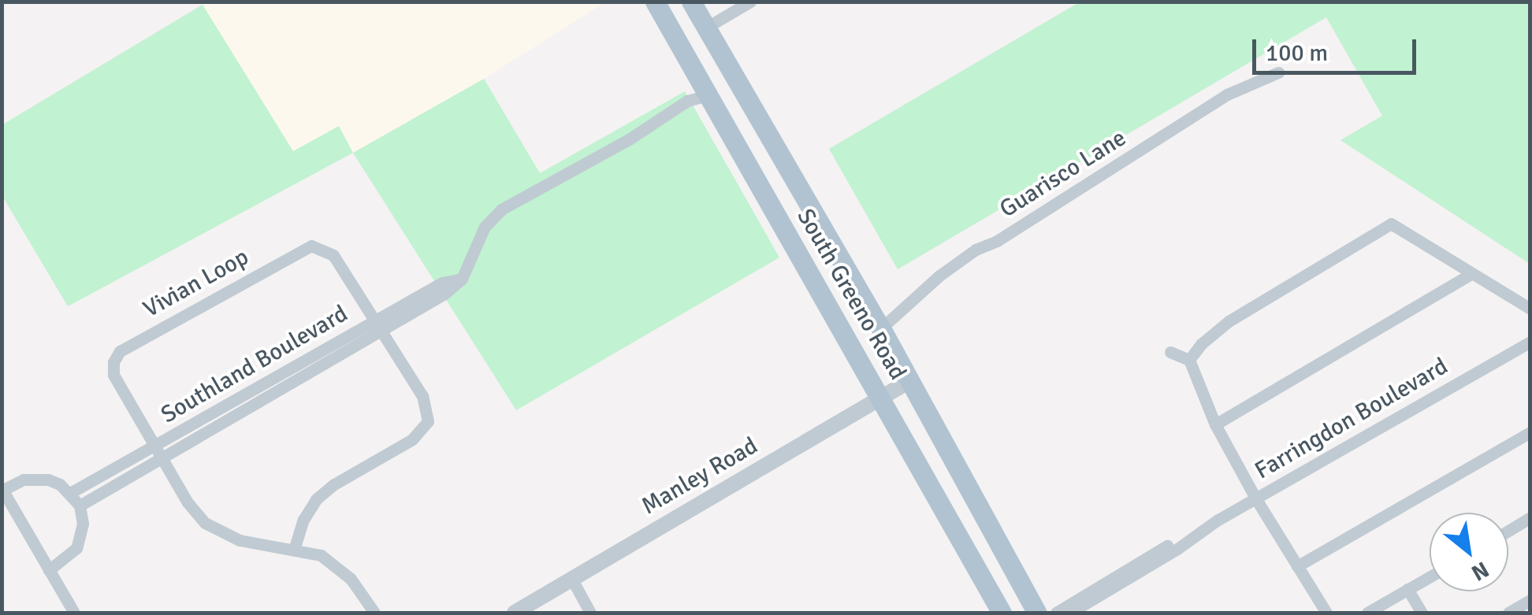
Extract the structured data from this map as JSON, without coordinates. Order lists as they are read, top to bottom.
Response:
{
  "streets": {
    "main road": ["South Greeno Road"],
    "street": [
      "Guarisco Lane",
      "Vivian Loop",
      "Southland Boulevard",
      "Farringdon Boulevard",
      "Manley Road"
    ]
  },
  "crossings": [
    ["Guarisco Lane", "South Greeno Road"],
    ["Vivian Loop", "Southland Boulevard"],
    ["South Greeno Road", "Southland Boulevard"],
    ["South Greeno Road", "Manley Road"]
  ],
  "scale_bar": "100 m",
  "north": "bottom right"
}
